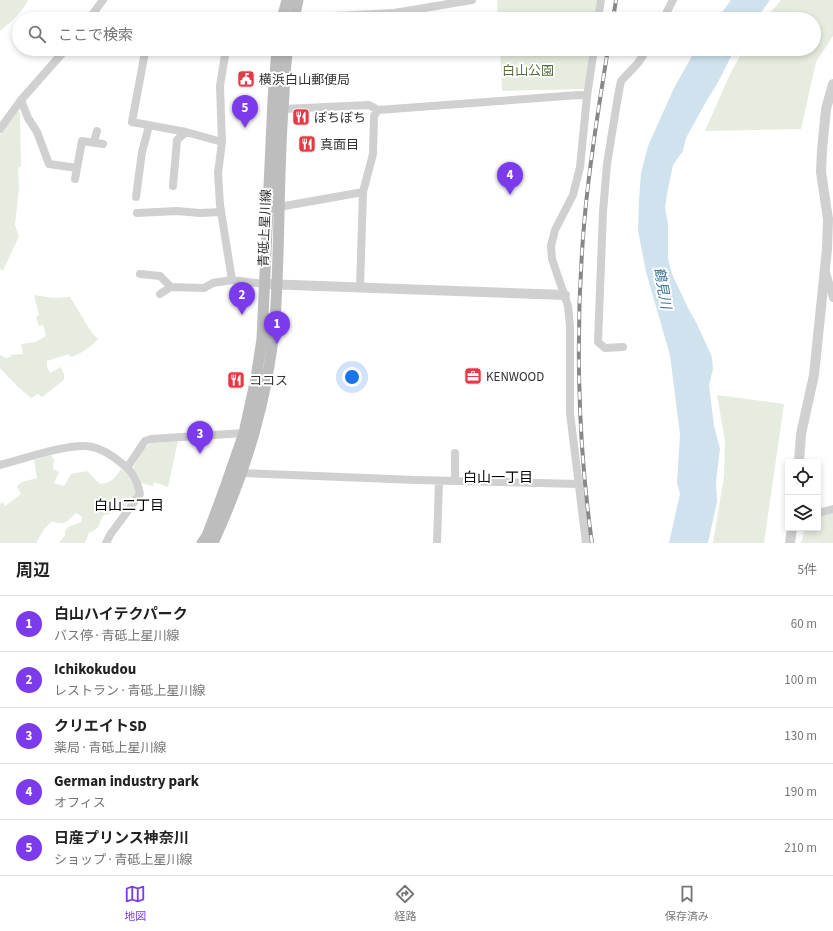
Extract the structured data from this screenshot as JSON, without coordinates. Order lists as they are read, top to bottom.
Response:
{
  "streets": {
    "main road": ["青砥上星川線"]
  },
  "districts": ["白山一丁目", "白山二丁目"],
  "water": ["鶴見川"],
  "parks": ["白山公園"],
  "places": {
    "public building": ["横浜白山郵便局"],
    "restaurant": ["ぼちぼち", "真面目", "ココス"],
    "office": ["KENWOOD"]
  },
  "page": {
    "search": "ここで検索",
    "pins": [
      "5",
      "4",
      "2",
      "1",
      "3"
    ],
    "heading": ["周辺", "5件"],
    "list": [
      {
        "mark": "1",
        "name": "白山ハイテクパーク",
        "note": "バス停 · 青砥上星川線",
        "value": "60 m"
      },
      {
        "mark": "2",
        "name": "Ichikokudou",
        "note": "レストラン · 青砥上星川線",
        "value": "100 m"
      },
      {
        "mark": "3",
        "name": "クリエイトSD",
        "note": "薬局 · 青砥上星川線",
        "value": "130 m"
      },
      {
        "mark": "4",
        "name": "German industry park",
        "note": "オフィス",
        "value": "190 m"
      },
      {
        "mark": "5",
        "name": "日産プリンス神奈川",
        "note": "ショップ · 青砥上星川線",
        "value": "210 m"
      }
    ],
    "nav": ["地図", "経路", "保存済み"]
  }
}
